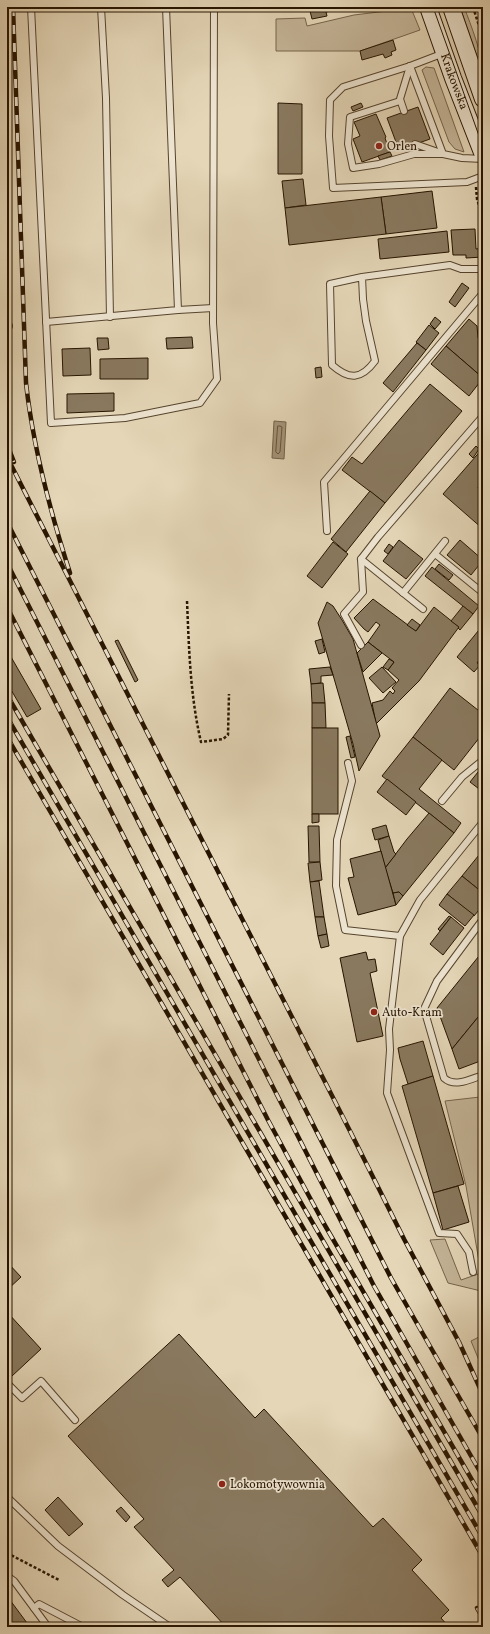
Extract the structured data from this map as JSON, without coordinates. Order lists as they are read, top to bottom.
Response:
{
  "streets": {
    "main road": ["Krakowska"]
  },
  "places": ["Orlen", "Auto-Kram", "Lokomotywownia"]
}
